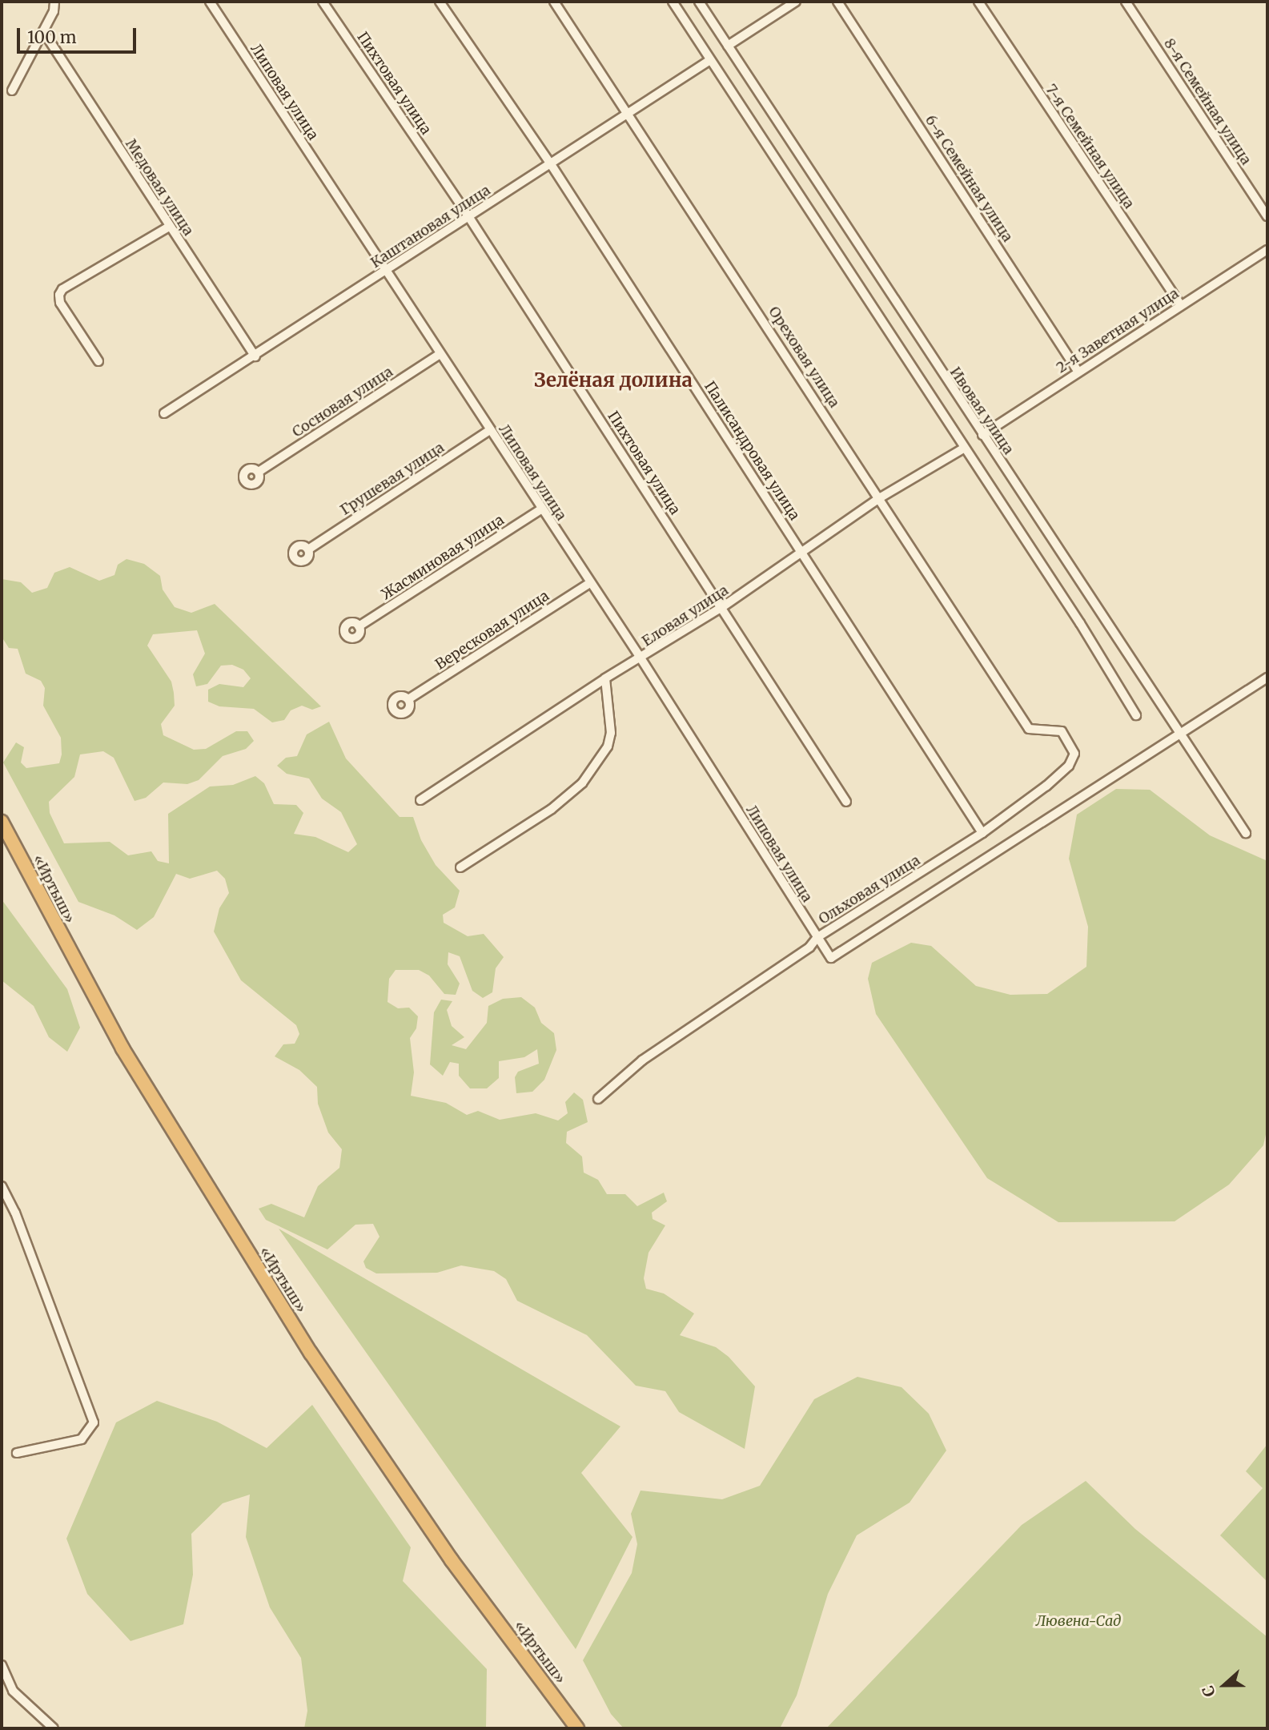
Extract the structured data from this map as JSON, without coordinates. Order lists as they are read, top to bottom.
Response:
{
  "streets": {
    "highway": ["«Иртыш»"],
    "street": [
      "Пихтовая улица",
      "Липовая улица",
      "8-я Семейная улица",
      "7-я Семейная улица",
      "6-я Семейная улица",
      "Медовая улица",
      "Каштановая улица",
      "2-я Заветная улица",
      "Ореховая улица",
      "Сосновая улица",
      "Ивовая улица",
      "Палисандровая улица",
      "Грушевая улица",
      "Жасминовая улица",
      "Еловая улица",
      "Вересковая улица",
      "Ольховая улица"
    ]
  },
  "crossings": [
    ["Пихтовая улица", "Каштановая улица"],
    ["Пихтовая улица", "Еловая улица"],
    ["Липовая улица", "Каштановая улица"],
    ["Липовая улица", "Сосновая улица"],
    ["Липовая улица", "Ивовая улица"],
    ["Липовая улица", "Грушевая улица"],
    ["Липовая улица", "Жасминовая улица"],
    ["Липовая улица", "Еловая улица"],
    ["Липовая улица", "Вересковая улица"],
    ["Липовая улица", "Ольховая улица"],
    ["7-я Семейная улица", "2-я Заветная улица"],
    ["6-я Семейная улица", "2-я Заветная улица"],
    ["Медовая улица", "Каштановая улица"],
    ["Каштановая улица", "Ореховая улица"],
    ["Каштановая улица", "Палисандровая улица"],
    ["2-я Заветная улица", "Ивовая улица"],
    ["Ореховая улица", "Еловая улица"],
    ["Ореховая улица", "Ольховая улица"],
    ["Палисандровая улица", "Еловая улица"],
    ["Палисандровая улица", "Ольховая улица"]
  ],
  "districts": ["Зелёная долина"],
  "parks": ["Лювена-Сад"],
  "scale_bar": "100 m",
  "north": "left"
}
